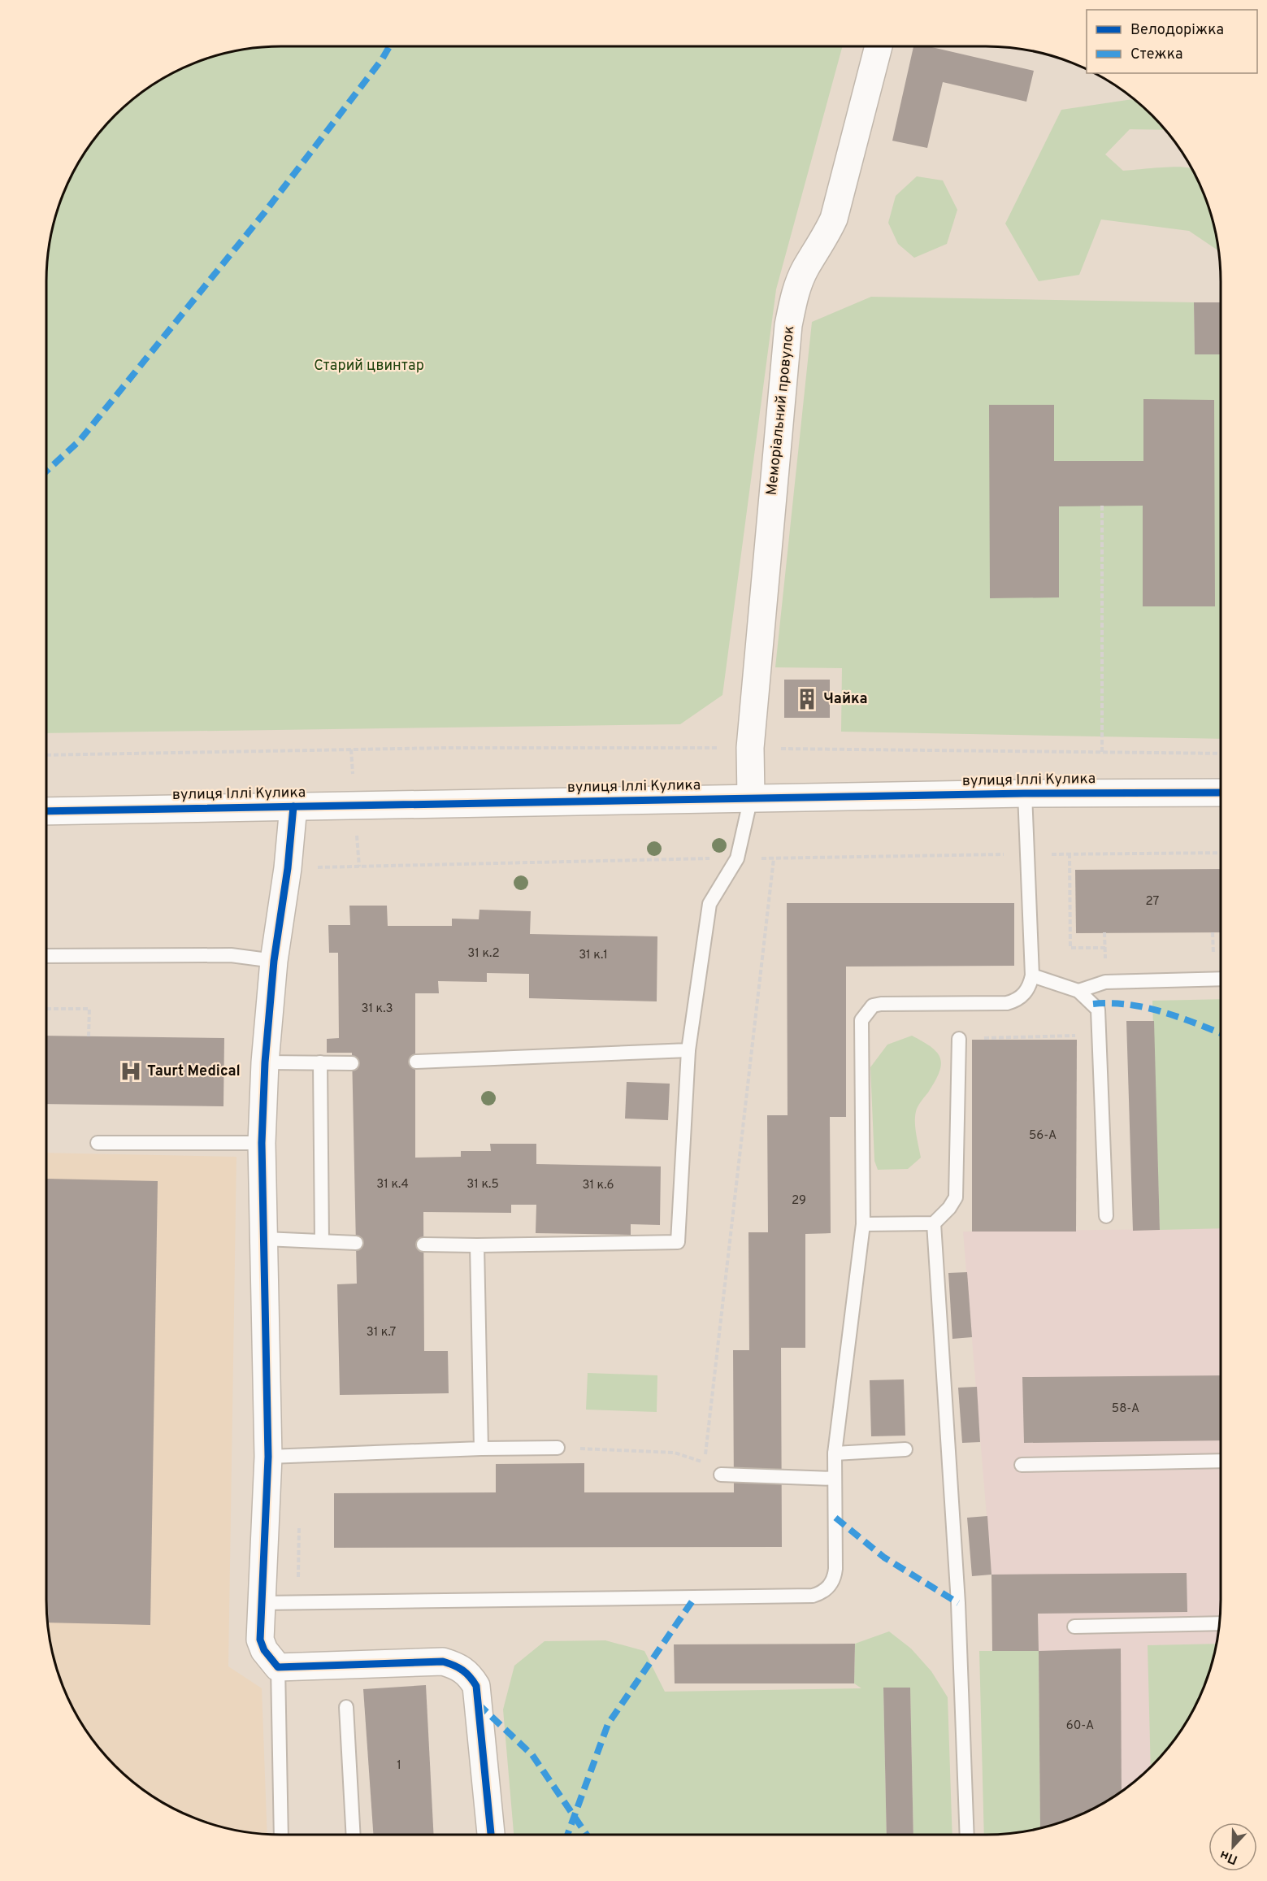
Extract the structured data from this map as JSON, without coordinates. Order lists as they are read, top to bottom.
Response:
{
  "streets": {
    "street": ["Меморіальний провулок", "вулиця Іллі Кулика"]
  },
  "crossings": [
    ["Меморіальний провулок", "вулиця Іллі Кулика"]
  ],
  "parks": ["Старий цвинтар"],
  "places": {
    "building": ["Чайка"],
    "hospital": ["Taurt Medical"]
  },
  "house_numbers": [
    "27",
    "31 к.2",
    "31 к.1",
    "31 к.3",
    "56-А",
    "31 к.4",
    "31 к.5",
    "31 к.6",
    "29",
    "31 к.7",
    "58-А",
    "60-А",
    "1"
  ],
  "legend": ["Велодоріжка", "Стежка"],
  "north": "bottom"
}
